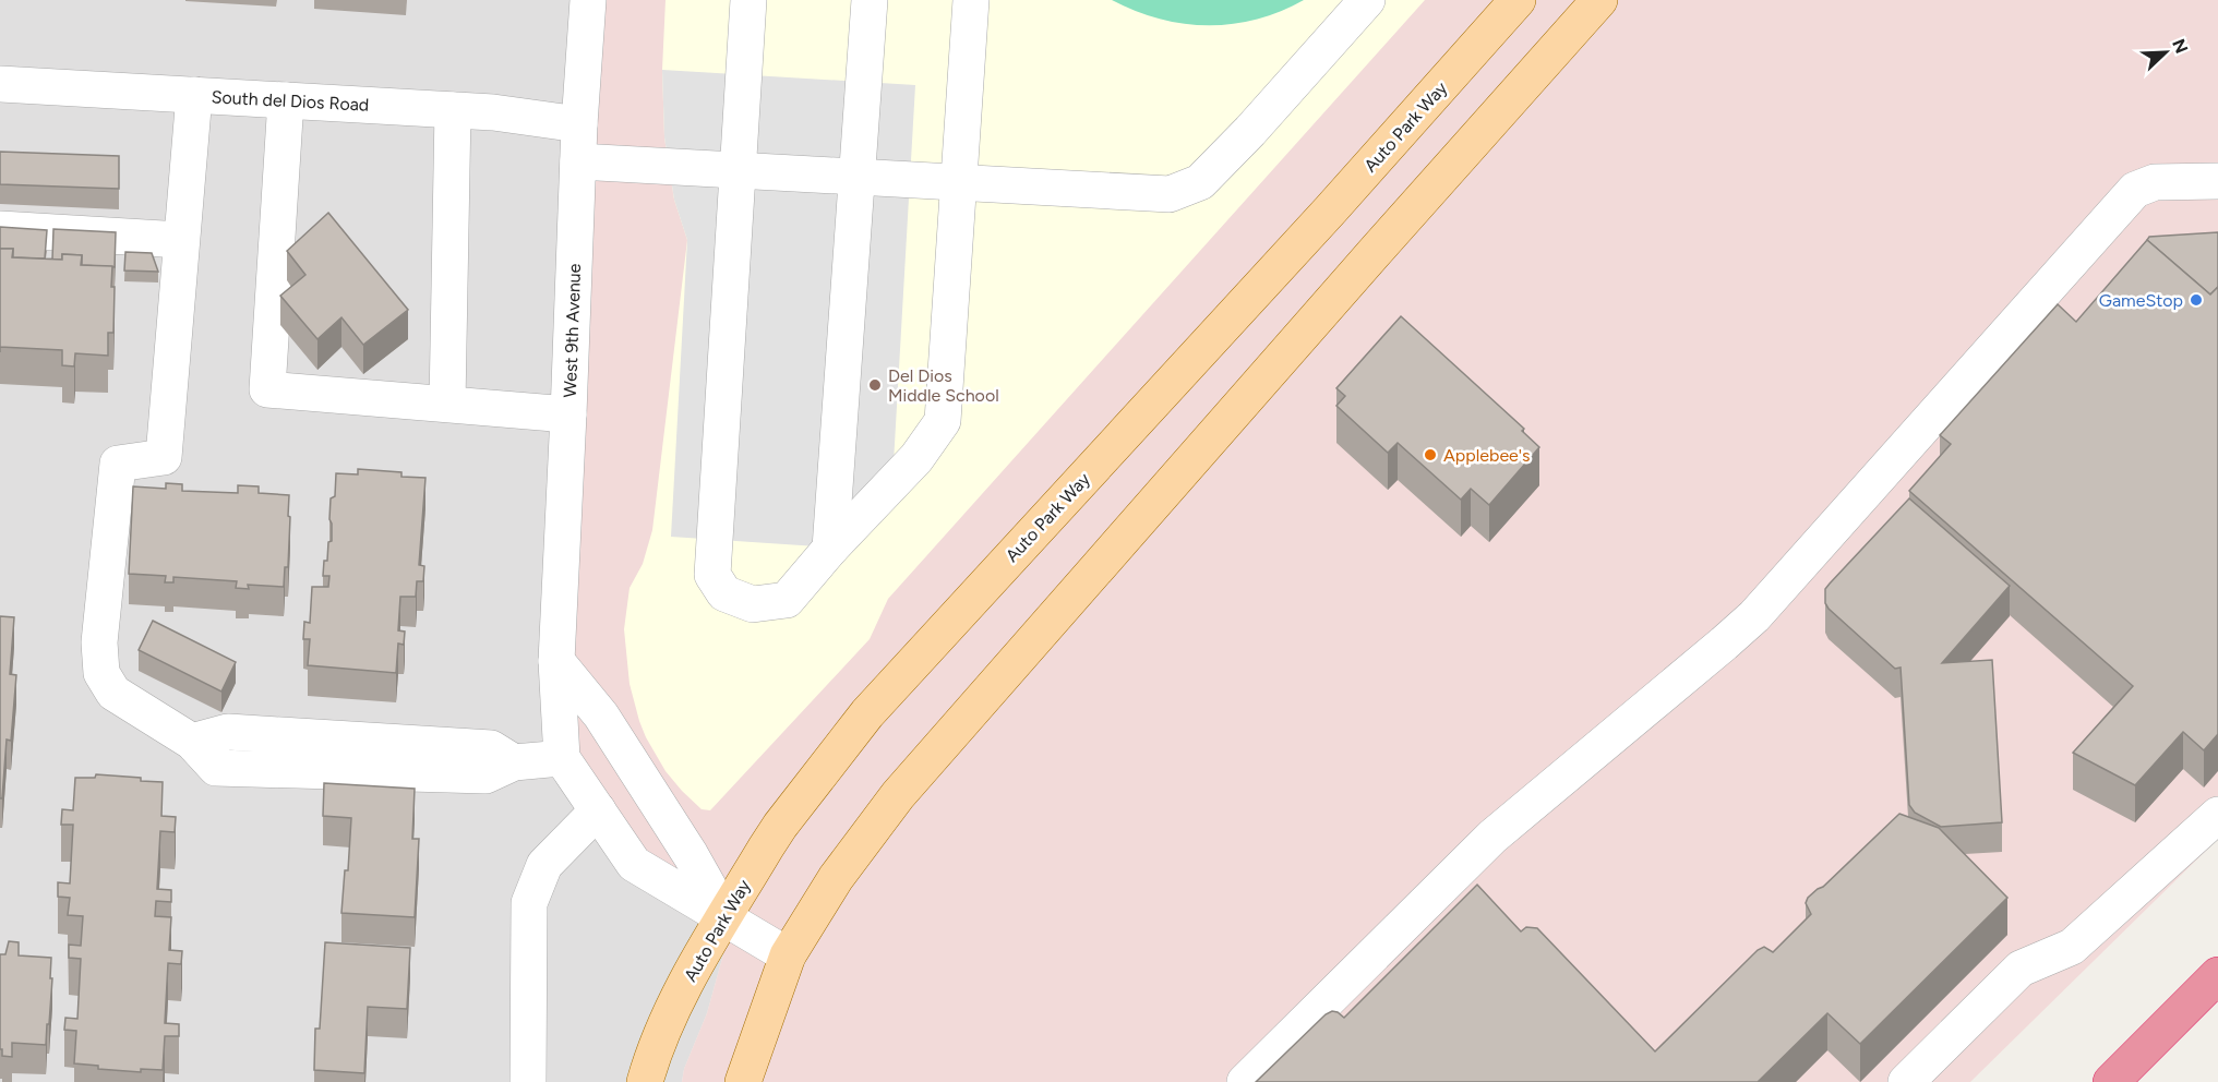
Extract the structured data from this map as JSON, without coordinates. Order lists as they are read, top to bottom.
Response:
{
  "streets": {
    "main road": ["Auto Park Way"],
    "street": ["South del Dios Road", "West 9th Avenue"]
  },
  "crossings": [
    ["South del Dios Road", "West 9th Avenue"]
  ],
  "places": ["GameStop", "Del Dios Middle School", "Applebee's"],
  "north": "top right"
}
